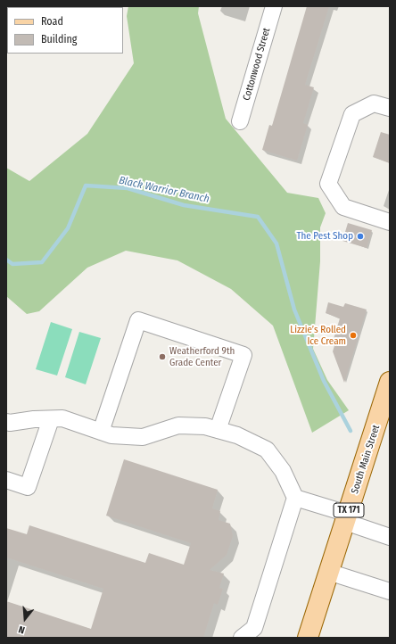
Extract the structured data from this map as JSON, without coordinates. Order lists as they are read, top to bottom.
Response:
{
  "streets": {
    "main road": ["South Main Street", "TX 171"],
    "street": ["Cottonwood Street"]
  },
  "water": ["Black Warrior Branch"],
  "places": ["The Pest Shop", "Lizzie’s Rolled Ice Cream", "Weatherford 9th Grade Center"],
  "legend": ["Road", "Building"],
  "north": "bottom"
}
